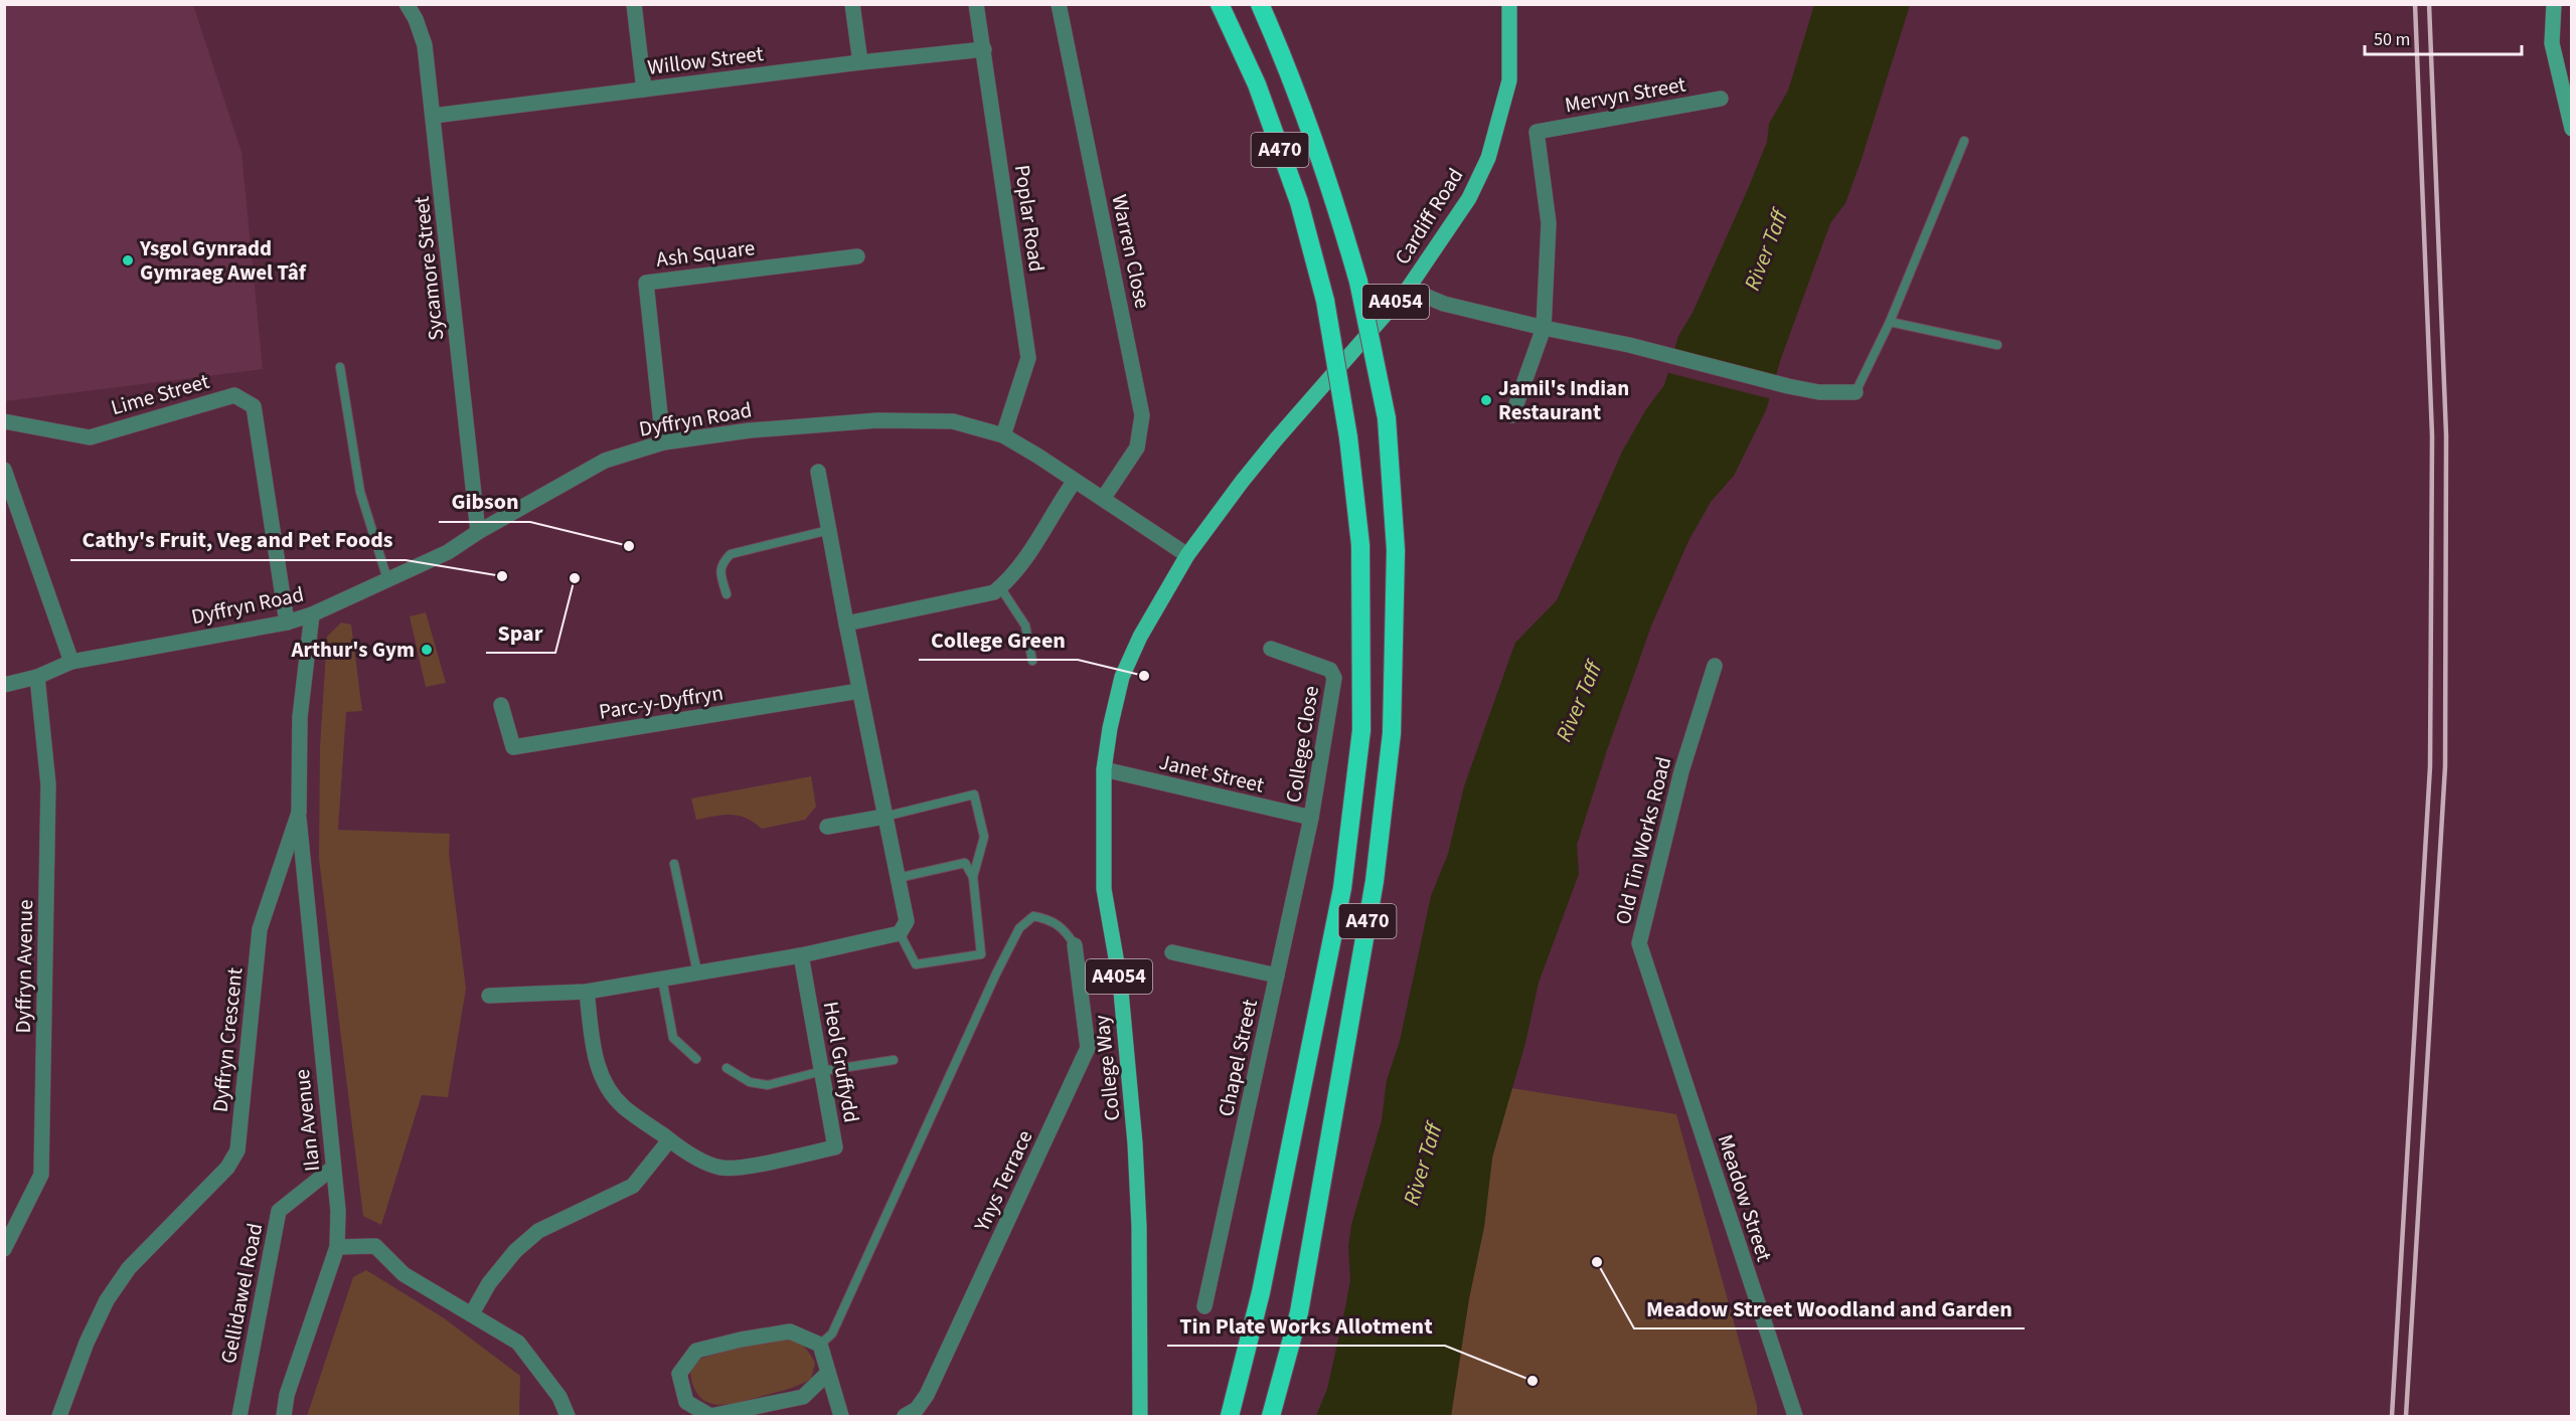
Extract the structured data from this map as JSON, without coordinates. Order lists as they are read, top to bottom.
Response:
{
  "streets": {
    "highway": ["A470"],
    "main road": ["Cardiff Road", "A4054", "College Way"],
    "street": [
      "Willow Street",
      "Mervyn Street",
      "Poplar Road",
      "Warren Close",
      "Ash Square",
      "Sycamore Street",
      "Lime Street",
      "Dyffryn Road",
      "Parc-y-Dyffryn",
      "College Close",
      "Janet Street",
      "Old Tin Works Road",
      "Dyffryn Avenue",
      "Dyffryn Crescent",
      "Chapel Street",
      "Heol Gruffydd",
      "Ilan Avenue",
      "Ynys Terrace",
      "Meadow Street",
      "Gellidawel Road"
    ]
  },
  "crossings": [
    ["Willow Street", "Poplar Road"],
    ["Willow Street", "Sycamore Street"],
    ["Cardiff Road", "Dyffryn Road"],
    ["Cardiff Road", "College Way"],
    ["Poplar Road", "Dyffryn Road"],
    ["Warren Close", "Dyffryn Road"],
    ["Ash Square", "Dyffryn Road"],
    ["Sycamore Street", "Dyffryn Road"],
    ["Lime Street", "Dyffryn Road"],
    ["Dyffryn Road", "Dyffryn Avenue"],
    ["Dyffryn Road", "Dyffryn Crescent"],
    ["Dyffryn Road", "College Way"],
    ["College Close", "Janet Street"],
    ["College Close", "Chapel Street"],
    ["Janet Street", "Chapel Street"],
    ["Janet Street", "College Way"],
    ["Old Tin Works Road", "Meadow Street"],
    ["Dyffryn Crescent", "Ilan Avenue"],
    ["Ilan Avenue", "Gellidawel Road"]
  ],
  "water": ["River Taff"],
  "places": [
    "Ysgol Gynradd Gymraeg Awel Tâf",
    "Jamil's Indian Restaurant",
    "Gibson",
    "Cathy's Fruit, Veg and Pet Foods",
    "Spar",
    "Arthur's Gym",
    "College Green",
    "Meadow Street Woodland and Garden",
    "Tin Plate Works Allotment"
  ],
  "scale_bar": "50 m"
}
